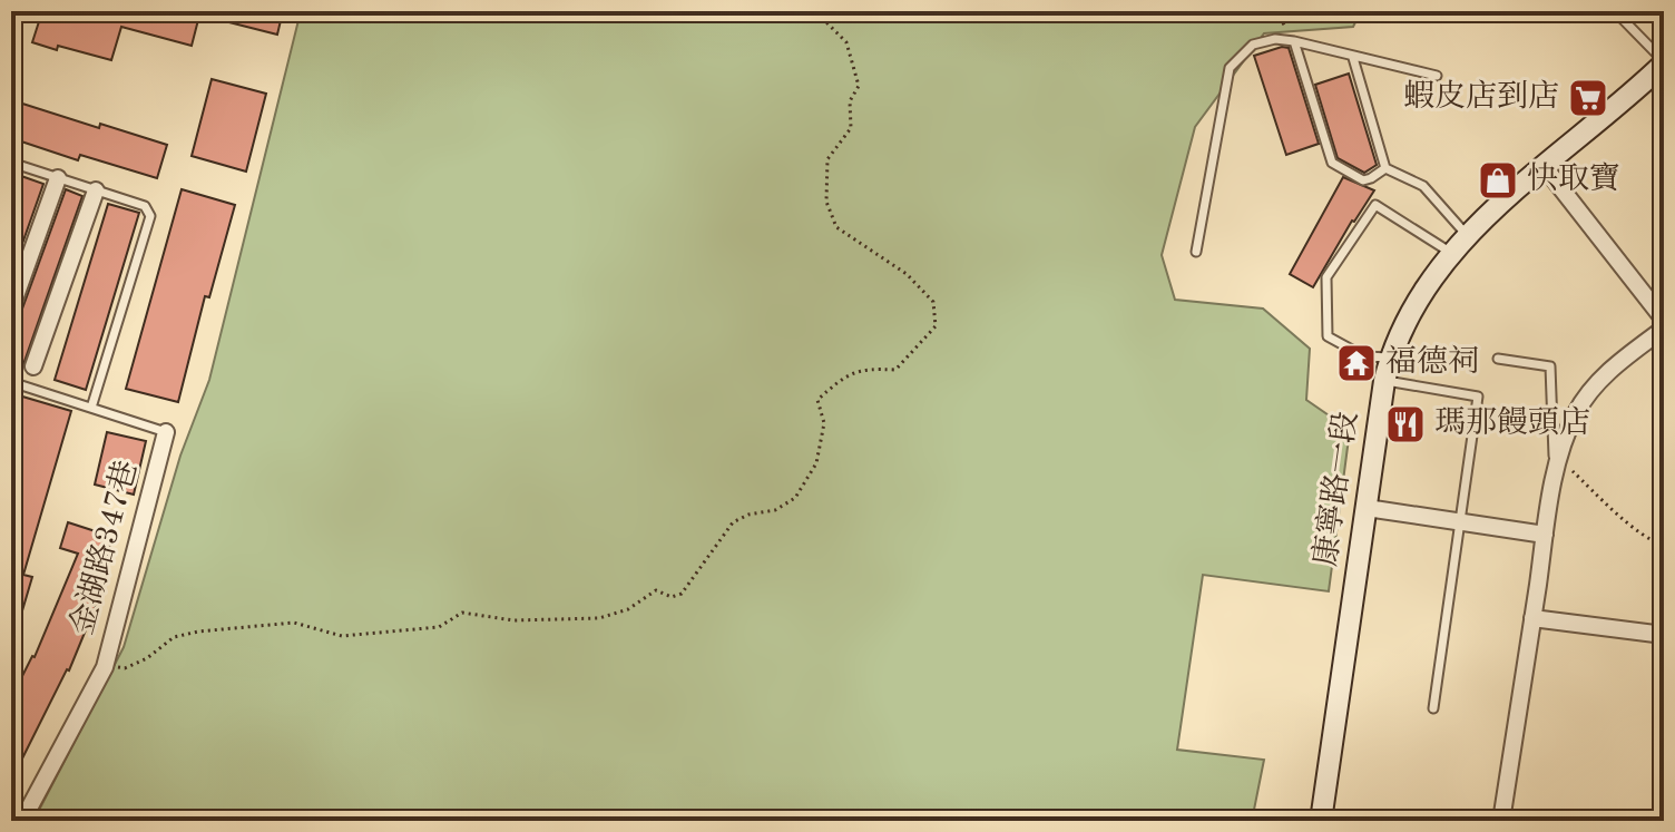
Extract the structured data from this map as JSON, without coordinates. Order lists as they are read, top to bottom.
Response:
{
  "streets": {
    "street": ["康寧路一段", "金湖路347巷"]
  },
  "places": {
    "supermarket": ["蝦皮店到店"],
    "shop": ["快取寶"],
    "temple": ["福德祠"],
    "restaurant": ["瑪那饅頭店"]
  }
}
